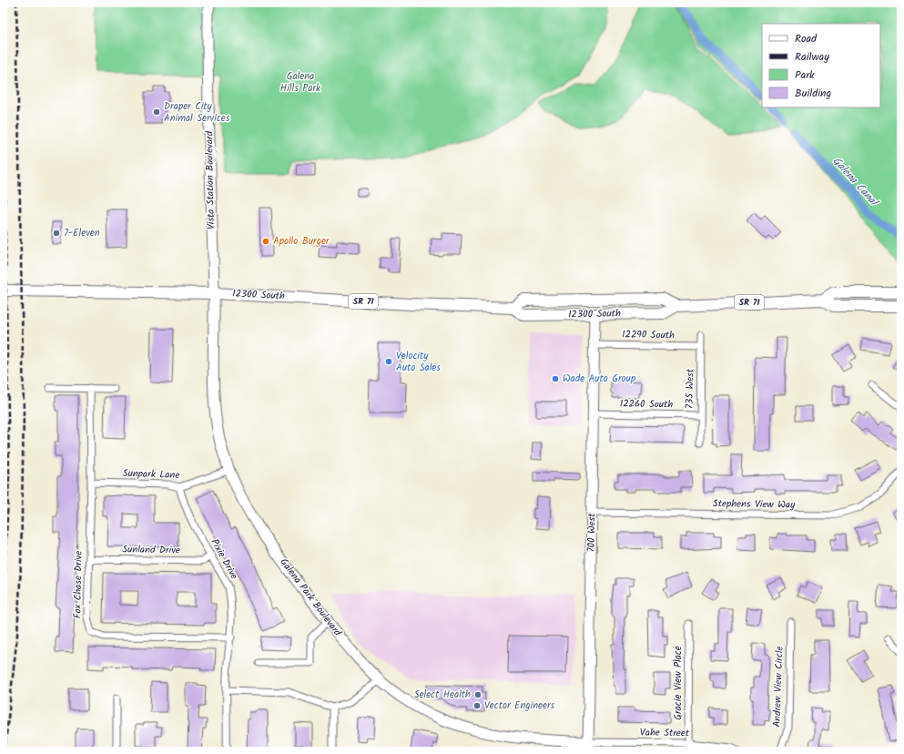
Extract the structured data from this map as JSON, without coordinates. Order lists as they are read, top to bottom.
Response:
{
  "streets": {
    "main road": ["12300 South", "SR 71"],
    "street": [
      "Vista Station Boulevard",
      "12290 South",
      "735 West",
      "12260 South",
      "Sunpark Lane",
      "Stephens View Way",
      "700 West",
      "Sunland Drive",
      "Pixie Drive",
      "Fox Chase Drive",
      "Galena Park Boulevard",
      "Gracie View Place",
      "Andrew View Circle",
      "Vahe Street"
    ]
  },
  "crossings": [
    ["Vista Station Boulevard", "12300 South"],
    ["Vista Station Boulevard", "Galena Park Boulevard"],
    ["12300 South", "SR 71"],
    ["12300 South", "700 West"],
    ["12300 South", "Galena Park Boulevard"],
    ["12290 South", "735 West"],
    ["12290 South", "700 West"],
    ["735 West", "12260 South"],
    ["12260 South", "700 West"],
    ["Sunpark Lane", "Pixie Drive"],
    ["Sunpark Lane", "Fox Chase Drive"],
    ["Sunpark Lane", "Galena Park Boulevard"],
    ["Stephens View Way", "700 West"],
    ["700 West", "Galena Park Boulevard"],
    ["700 West", "Vahe Street"],
    ["Sunland Drive", "Pixie Drive"],
    ["Sunland Drive", "Fox Chase Drive"],
    ["Pixie Drive", "Fox Chase Drive"],
    ["Galena Park Boulevard", "Vahe Street"],
    ["Gracie View Place", "Vahe Street"]
  ],
  "water": ["Galena Canal"],
  "parks": ["Galena Hills Park"],
  "places": [
    "Draper City Animal Services",
    "7-Eleven",
    "Apollo Burger",
    "Velocity Auto Sales",
    "Wade Auto Group",
    "Select Health",
    "Vector Engineers"
  ],
  "legend": [
    "Road",
    "Railway",
    "Park",
    "Building"
  ]
}
